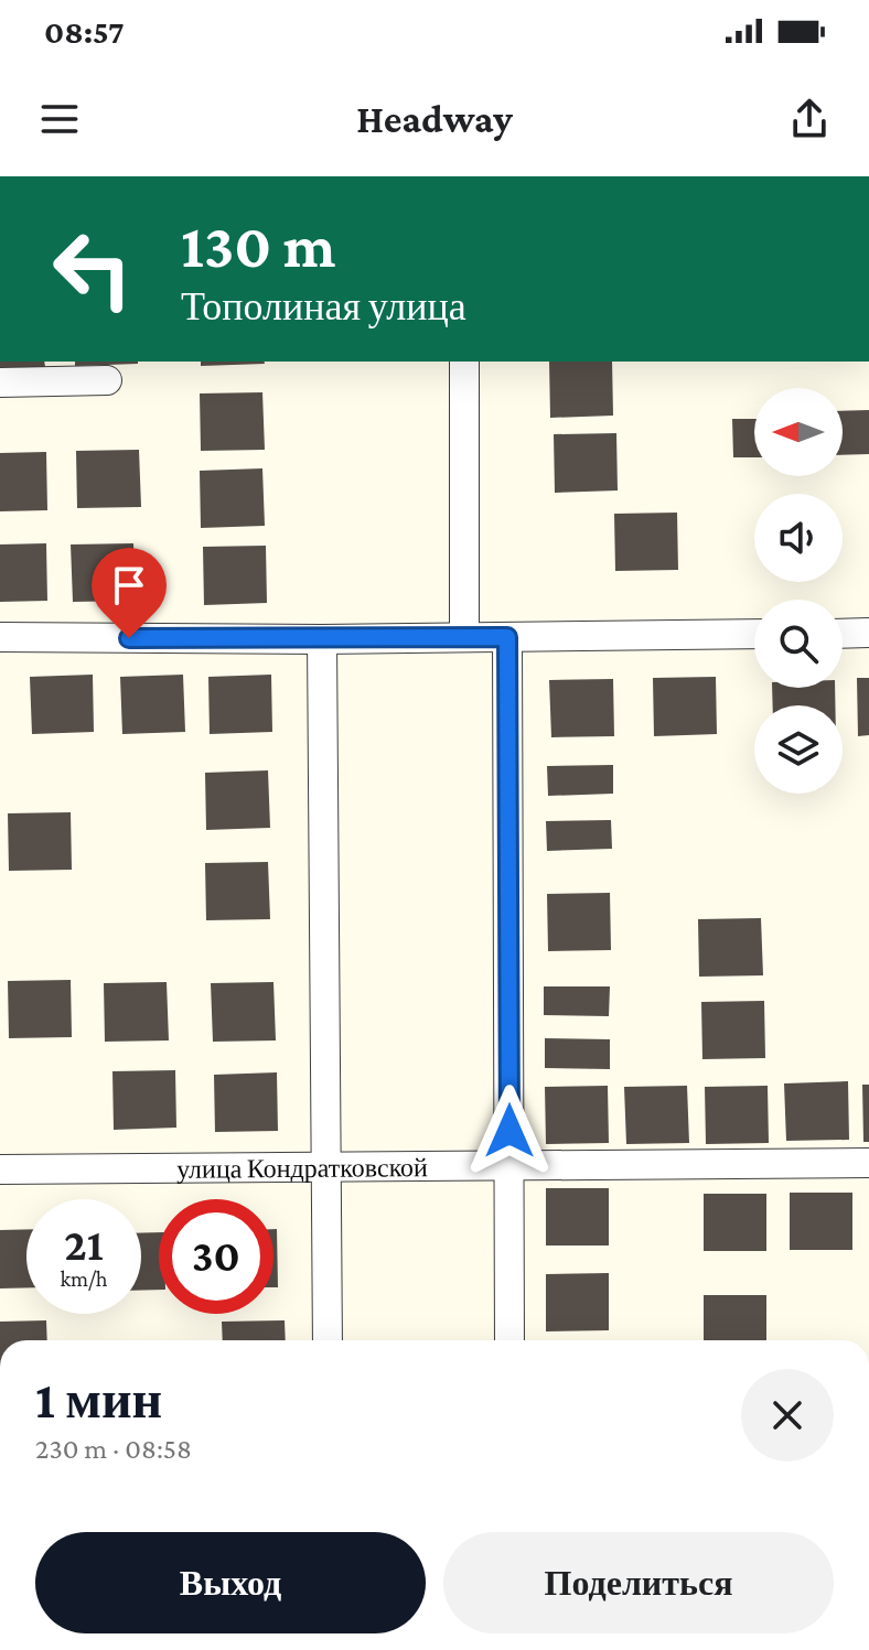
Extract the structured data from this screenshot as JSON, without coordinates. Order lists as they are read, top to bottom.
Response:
{
  "streets": {
    "street": ["улица Кондратковской"]
  },
  "north": "left",
  "page": {
    "status": "08:57",
    "header": "Headway",
    "turn": ["130 m", "Тополиная улица"],
    "speed": "21 km/h",
    "limit": "30",
    "heading": ["1 мин", "230 m · 08:58"],
    "buttons": ["Выход", "Поделиться"]
  }
}
